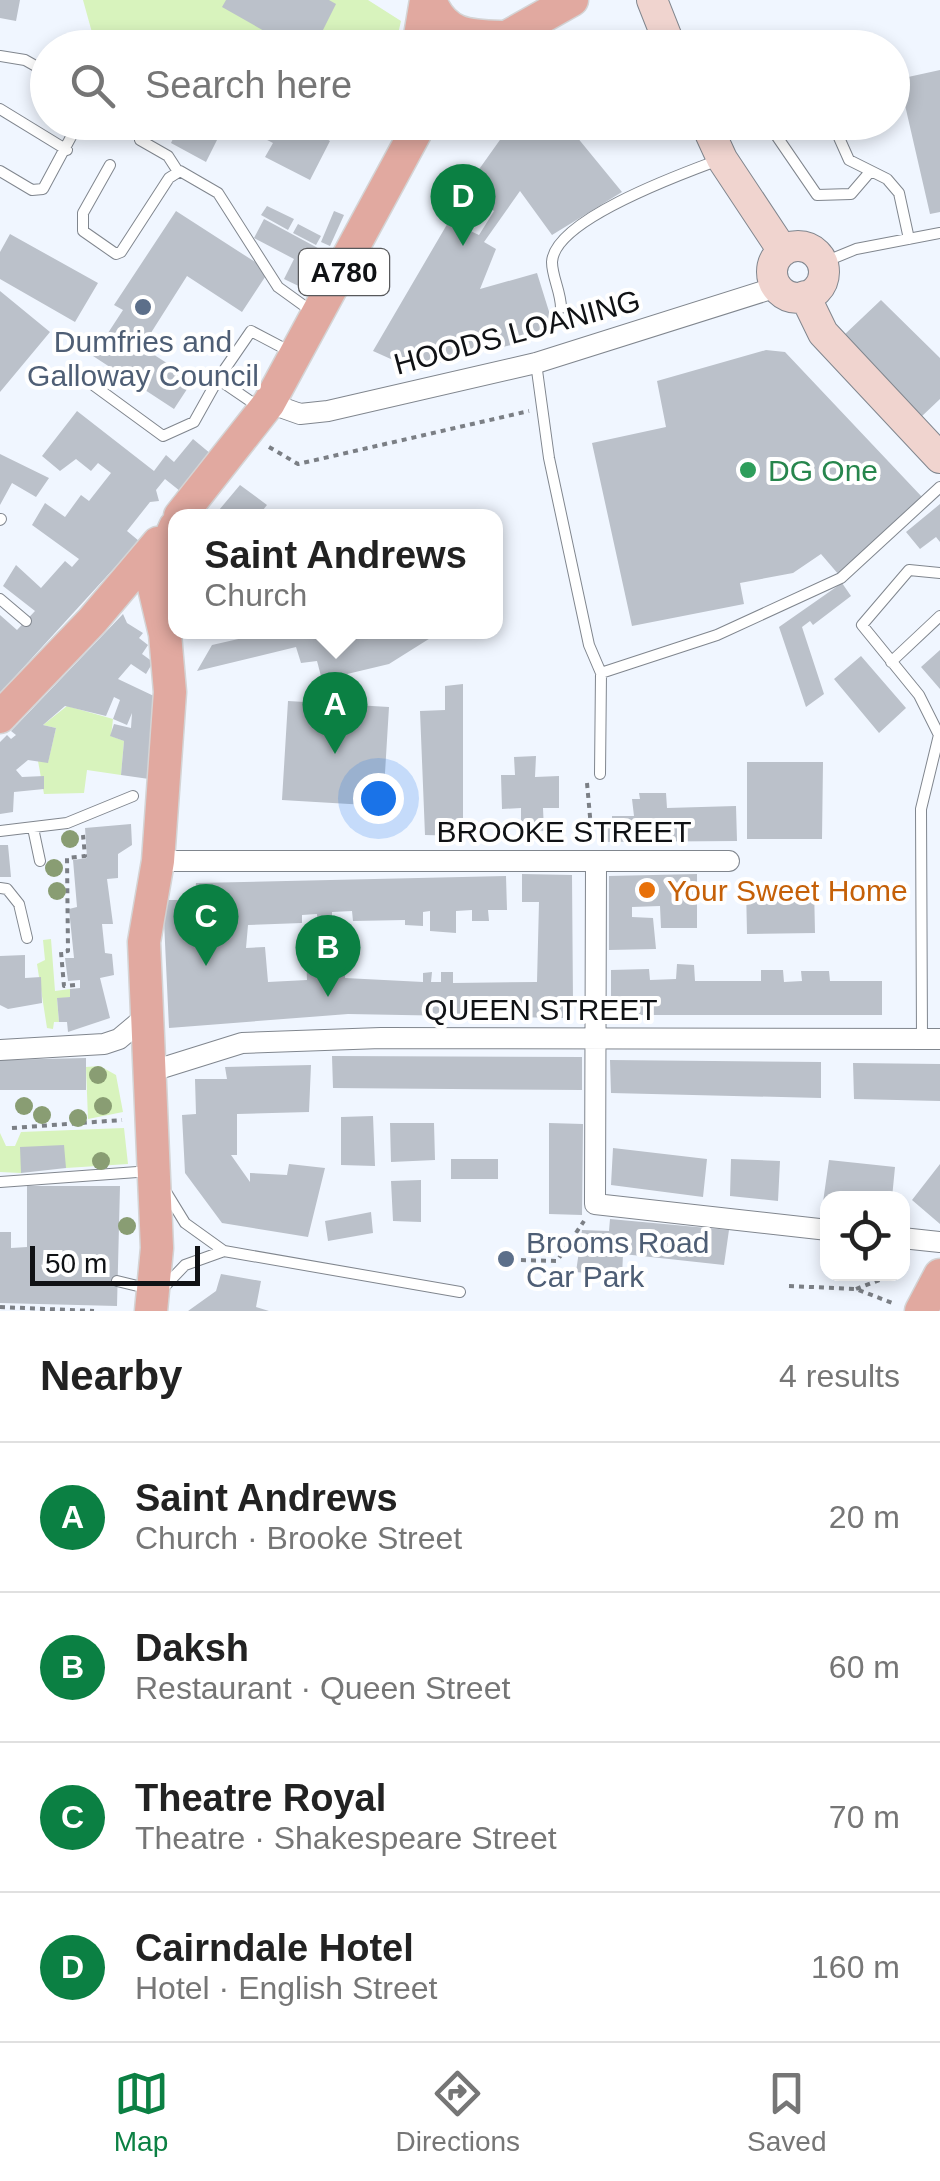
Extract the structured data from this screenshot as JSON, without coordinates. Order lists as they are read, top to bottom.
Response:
{
  "streets": {
    "main road": ["A780"],
    "street": ["HOODS LOANING", "BROOKE STREET", "QUEEN STREET"]
  },
  "crossings": [
    ["A780", "HOODS LOANING"]
  ],
  "places": [
    "Dumfries and Galloway Council",
    "DG One",
    "Your Sweet Home",
    "Brooms Road Car Park"
  ],
  "scale_bar": "50 m",
  "page": {
    "search": "Search here",
    "pins": [
      "D",
      "A",
      "C",
      "B"
    ],
    "popup": ["Saint Andrews", "Church"],
    "scale": "50 m",
    "heading": ["Nearby", "4 results"],
    "list": [
      {
        "mark": "A",
        "name": "Saint Andrews",
        "note": "Church · Brooke Street",
        "value": "20 m"
      },
      {
        "mark": "B",
        "name": "Daksh",
        "note": "Restaurant · Queen Street",
        "value": "60 m"
      },
      {
        "mark": "C",
        "name": "Theatre Royal",
        "note": "Theatre · Shakespeare Street",
        "value": "70 m"
      },
      {
        "mark": "D",
        "name": "Cairndale Hotel",
        "note": "Hotel · English Street",
        "value": "160 m"
      }
    ],
    "nav": ["Map", "Directions", "Saved"]
  }
}
